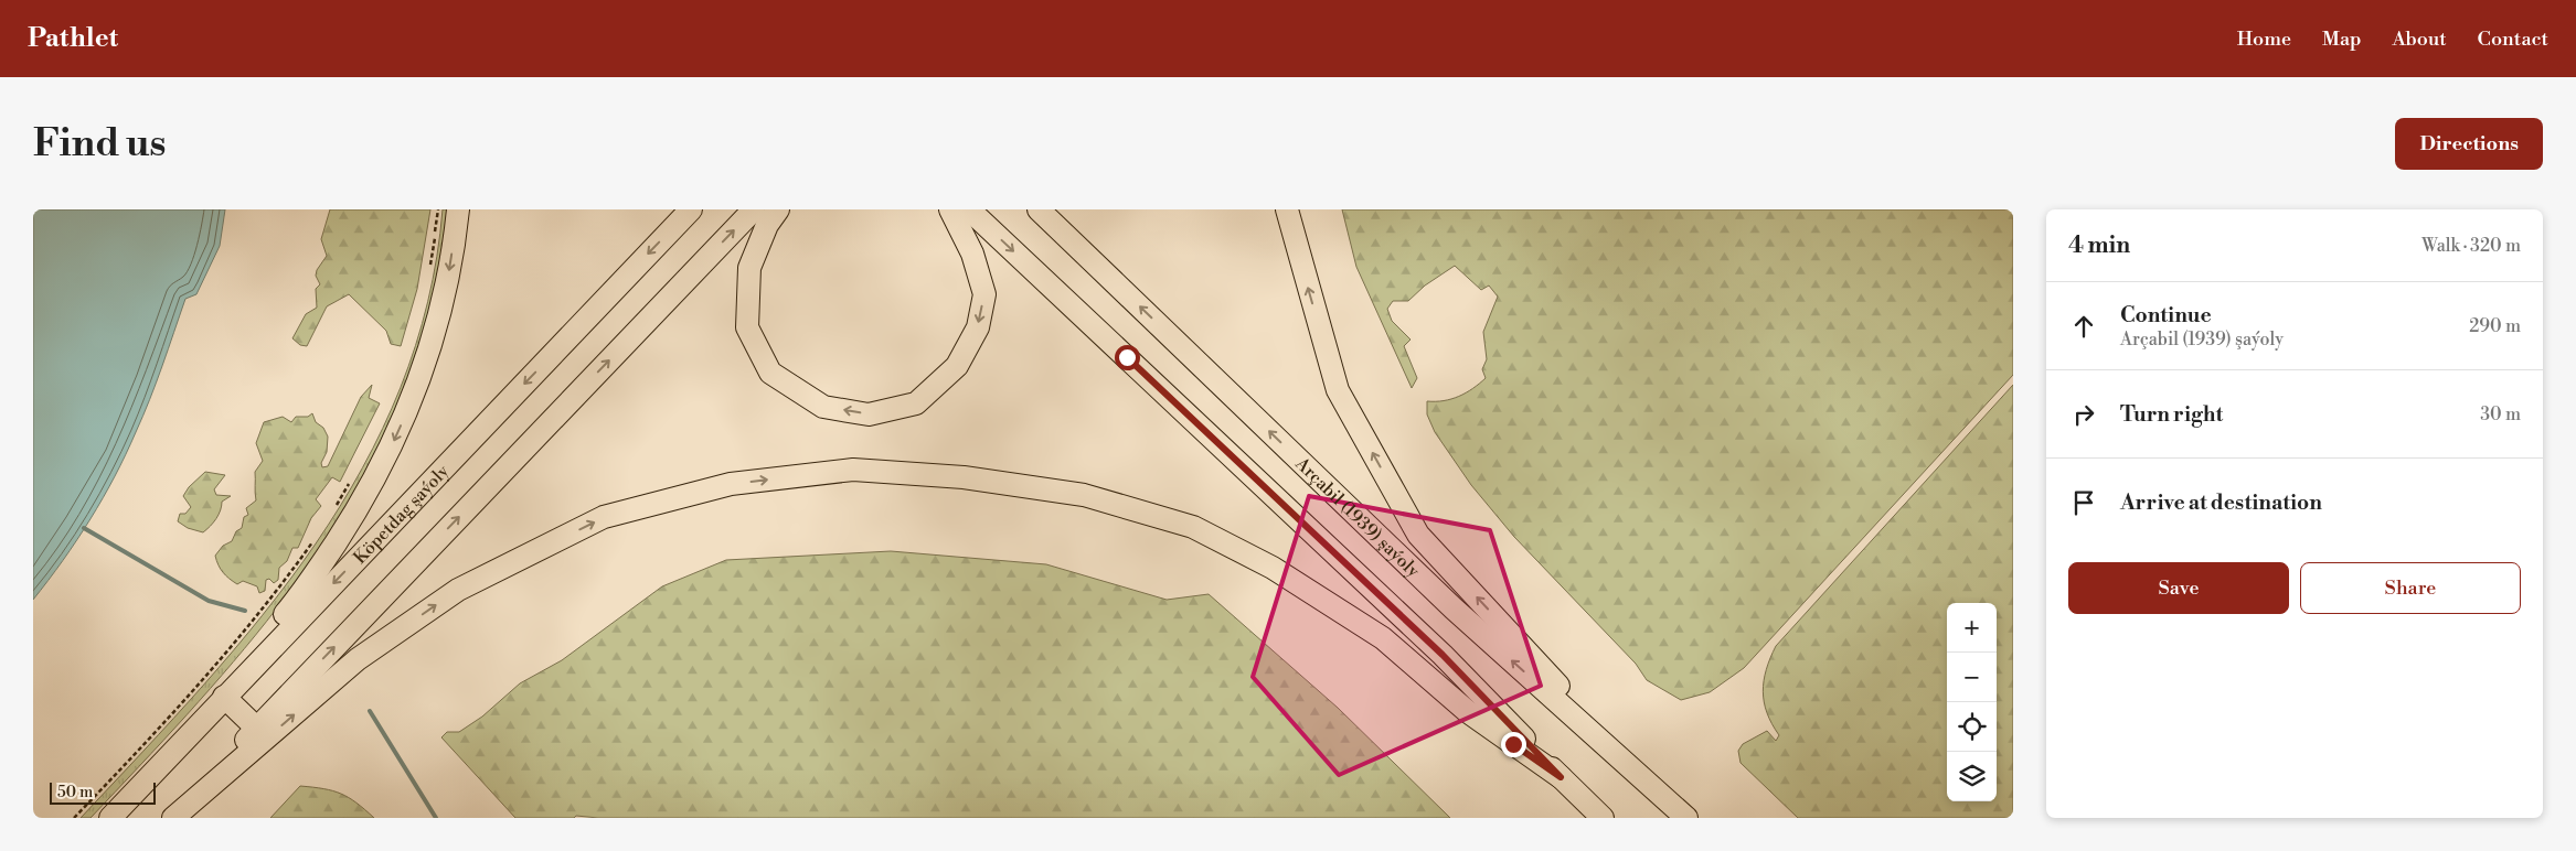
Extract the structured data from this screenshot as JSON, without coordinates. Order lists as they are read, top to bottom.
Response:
{
  "streets": {
    "main road": ["Köpetdag şaýoly", "Arçabil (1939) şaýoly"]
  },
  "scale_bar": "50 m",
  "page": {
    "header": "Pathlet",
    "nav": [
      "Home",
      "Map",
      "About",
      "Contact"
    ],
    "buttons": [
      "Directions",
      ["Save", "Share"]
    ],
    "title": "Find us",
    "heading": ["4 min", "Walk · 320 m"],
    "list": [
      ["Continue", "Arçabil (1939) şaýoly", "290 m"],
      ["Turn right", "30 m"],
      "Arrive at destination"
    ],
    "map_buttons": ["+", "−"],
    "scale": "50 m"
  }
}
